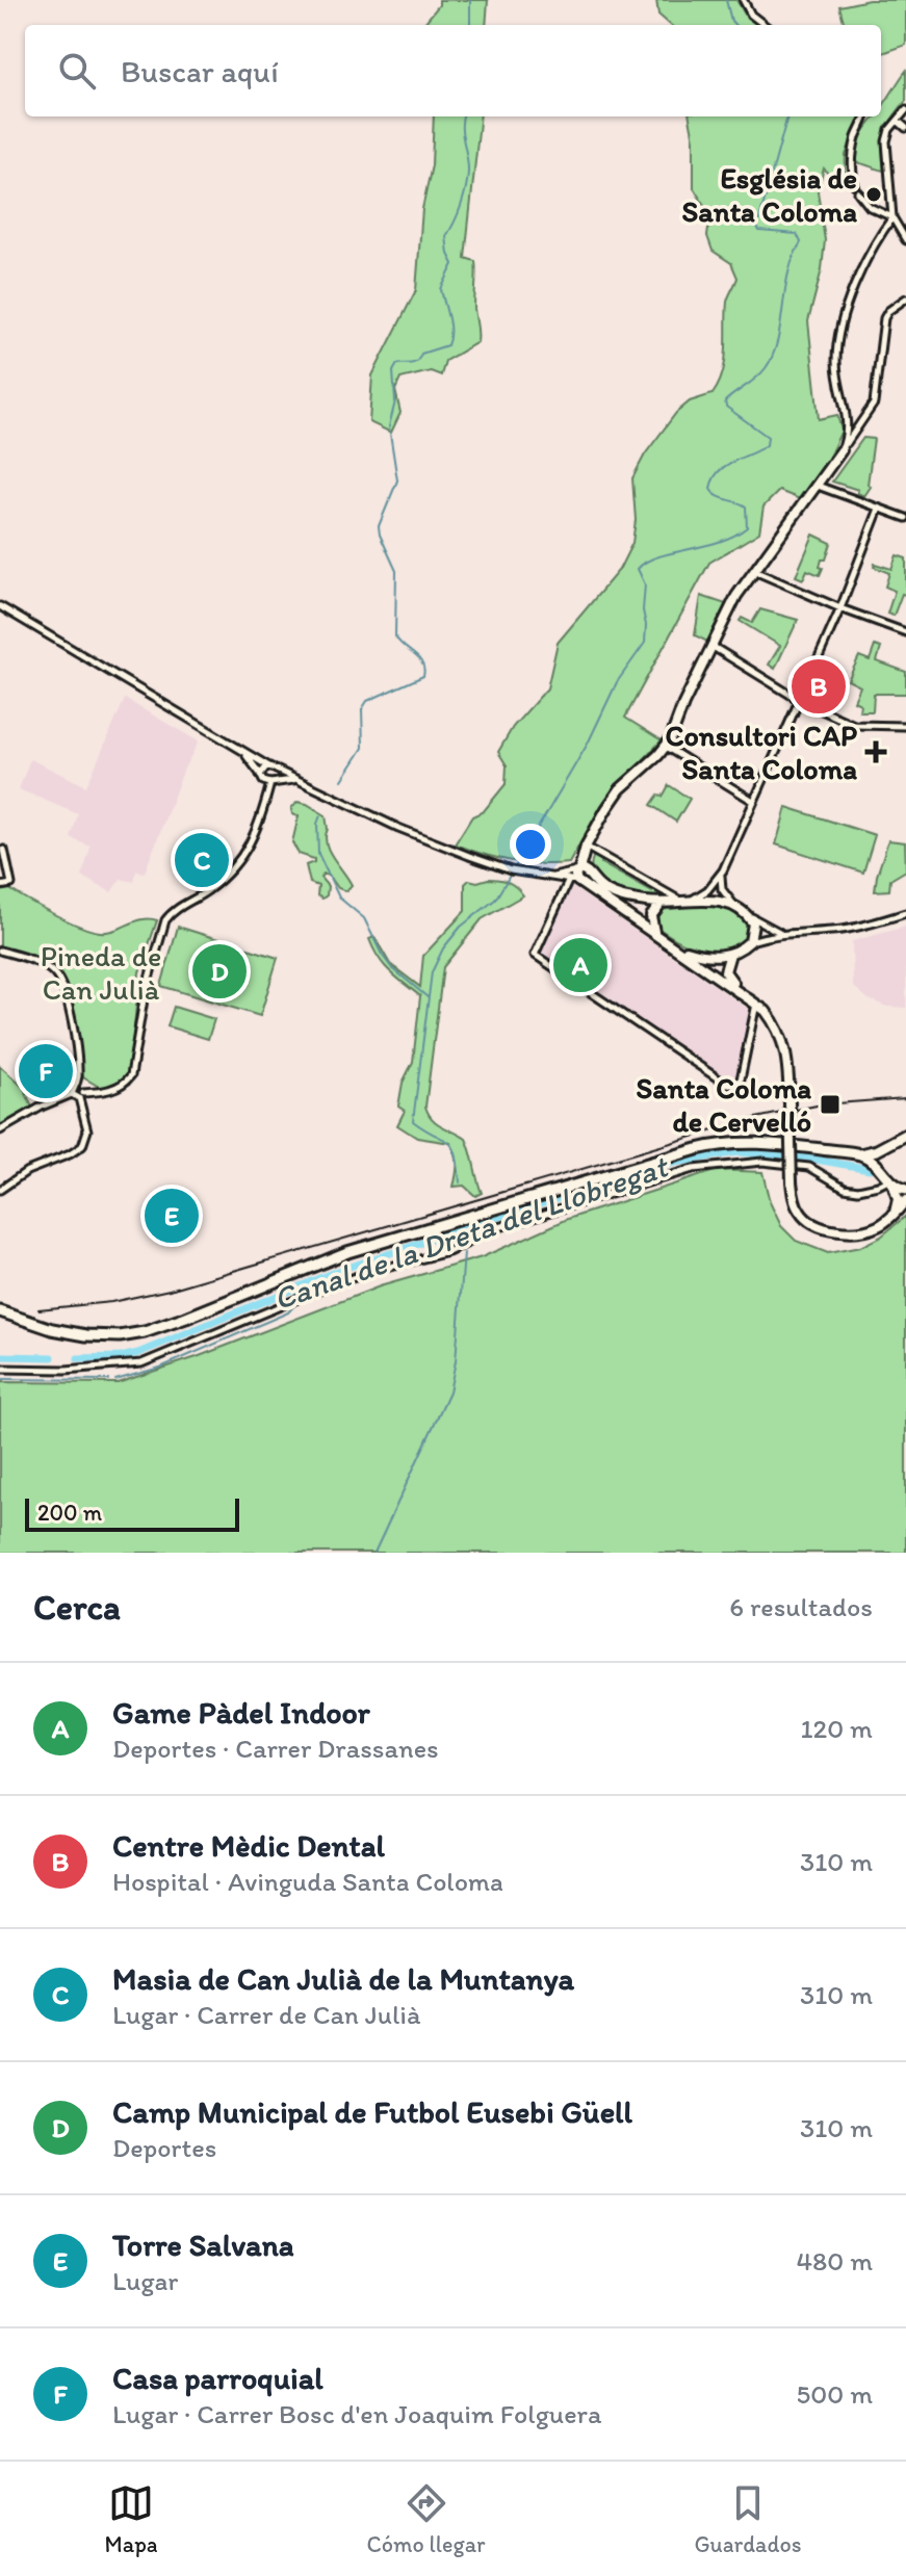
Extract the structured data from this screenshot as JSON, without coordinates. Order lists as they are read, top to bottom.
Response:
{
  "water": ["Canal de la Dreta del Llobregat"],
  "parks": ["Pineda de Can Julià"],
  "places": {
    "other": ["Església de Santa Coloma"],
    "health": ["Consultori CAP Santa Coloma"],
    "transit": ["Santa Coloma de Cervelló"]
  },
  "scale_bar": "200 m",
  "page": {
    "search": "Buscar aquí",
    "pins": [
      "B",
      "C",
      "A",
      "D",
      "F",
      "E"
    ],
    "scale": "200 m",
    "heading": ["Cerca", "6 resultados"],
    "list": [
      {
        "mark": "A",
        "name": "Game Pàdel Indoor",
        "note": "Deportes · Carrer Drassanes",
        "value": "120 m"
      },
      {
        "mark": "B",
        "name": "Centre Mèdic Dental",
        "note": "Hospital · Avinguda Santa Coloma",
        "value": "310 m"
      },
      {
        "mark": "C",
        "name": "Masia de Can Julià de la Muntanya",
        "note": "Lugar · Carrer de Can Julià",
        "value": "310 m"
      },
      {
        "mark": "D",
        "name": "Camp Municipal de Futbol Eusebi Güell",
        "note": "Deportes",
        "value": "310 m"
      },
      {
        "mark": "E",
        "name": "Torre Salvana",
        "note": "Lugar",
        "value": "480 m"
      },
      {
        "mark": "F",
        "name": "Casa parroquial",
        "note": "Lugar · Carrer Bosc d'en Joaquim Folguera",
        "value": "500 m"
      }
    ],
    "nav": ["Mapa", "Cómo llegar", "Guardados"]
  }
}
